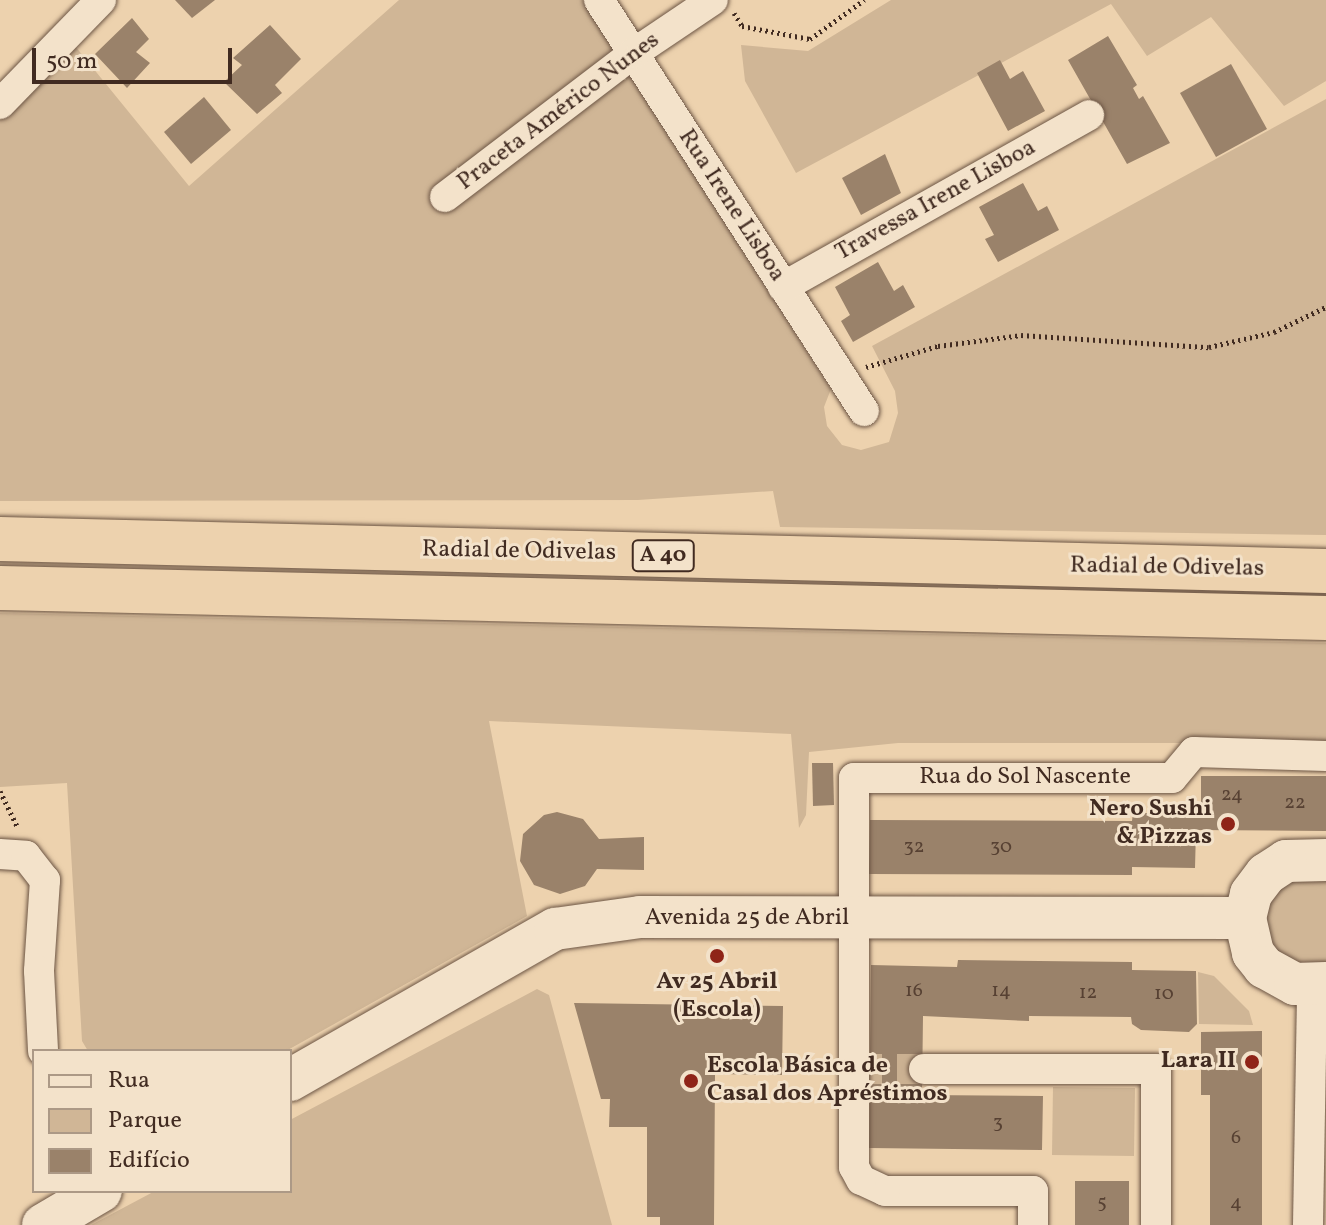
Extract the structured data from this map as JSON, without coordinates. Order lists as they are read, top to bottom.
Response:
{
  "streets": {
    "highway": ["Radial de Odivelas", "A 40"],
    "street": [
      "Praceta Américo Nunes",
      "Travessa Irene Lisboa",
      "Rua Irene Lisboa",
      "Rua do Sol Nascente",
      "Avenida 25 de Abril"
    ]
  },
  "crossings": [
    ["Praceta Américo Nunes", "Rua Irene Lisboa"],
    ["Travessa Irene Lisboa", "Rua Irene Lisboa"],
    ["Rua do Sol Nascente", "Avenida 25 de Abril"]
  ],
  "places": [
    "Nero Sushi & Pizzas",
    "Av 25 Abril (Escola)",
    "Lara II",
    "Escola Básica de Casal dos Apréstimos"
  ],
  "house_numbers": [
    "24",
    "22",
    "32",
    "30",
    "16",
    "14",
    "12",
    "10",
    "3",
    "6",
    "5",
    "4"
  ],
  "legend": ["Rua", "Parque", "Edifício"],
  "scale_bar": "50 m"
}
